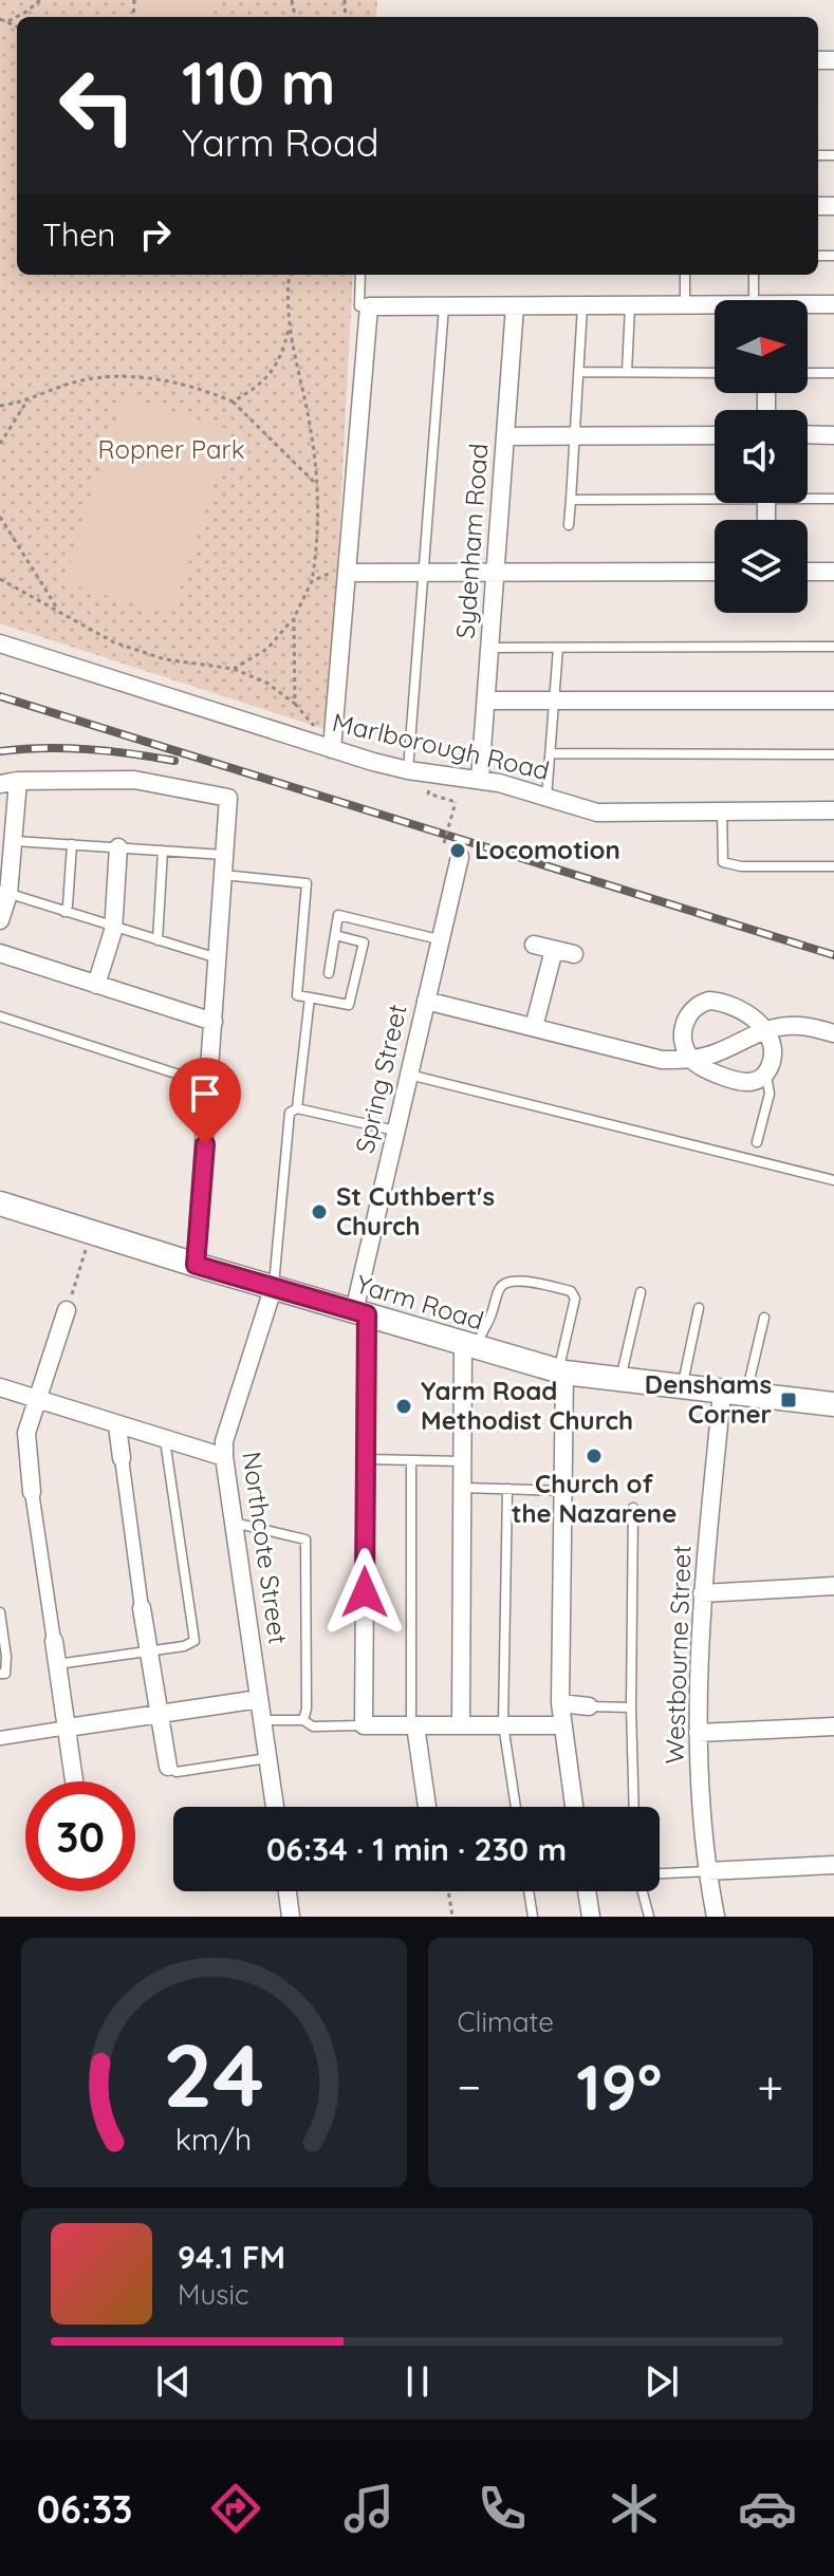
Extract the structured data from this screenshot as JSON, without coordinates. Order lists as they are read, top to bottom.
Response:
{
  "streets": {
    "street": [
      "Sydenham Road",
      "Marlborough Road",
      "Spring Street",
      "Yarm Road",
      "Northcote Street",
      "Westbourne Street"
    ]
  },
  "crossings": [
    ["Sydenham Road", "Marlborough Road"],
    ["Spring Street", "Yarm Road"],
    ["Yarm Road", "Northcote Street"],
    ["Yarm Road", "Westbourne Street"]
  ],
  "parks": ["Ropner Park"],
  "places": {
    "other": [
      "Locomotion",
      "St Cuthbert's Church",
      "Yarm Road Methodist Church",
      "Church of the Nazarene"
    ],
    "transit": ["Denshams Corner"]
  },
  "north": "right",
  "page": {
    "turn": ["110 m", "Yarm Road"],
    "then": "Then",
    "limit": "30",
    "trip": "06:34 · 1 min · 230 m",
    "tile": "Climate",
    "heat": ["−", "19°", "+"],
    "song": ["94.1 FM", "Music"],
    "tabs": "06:33",
    "gauge": ["24", "km/h"]
  }
}
